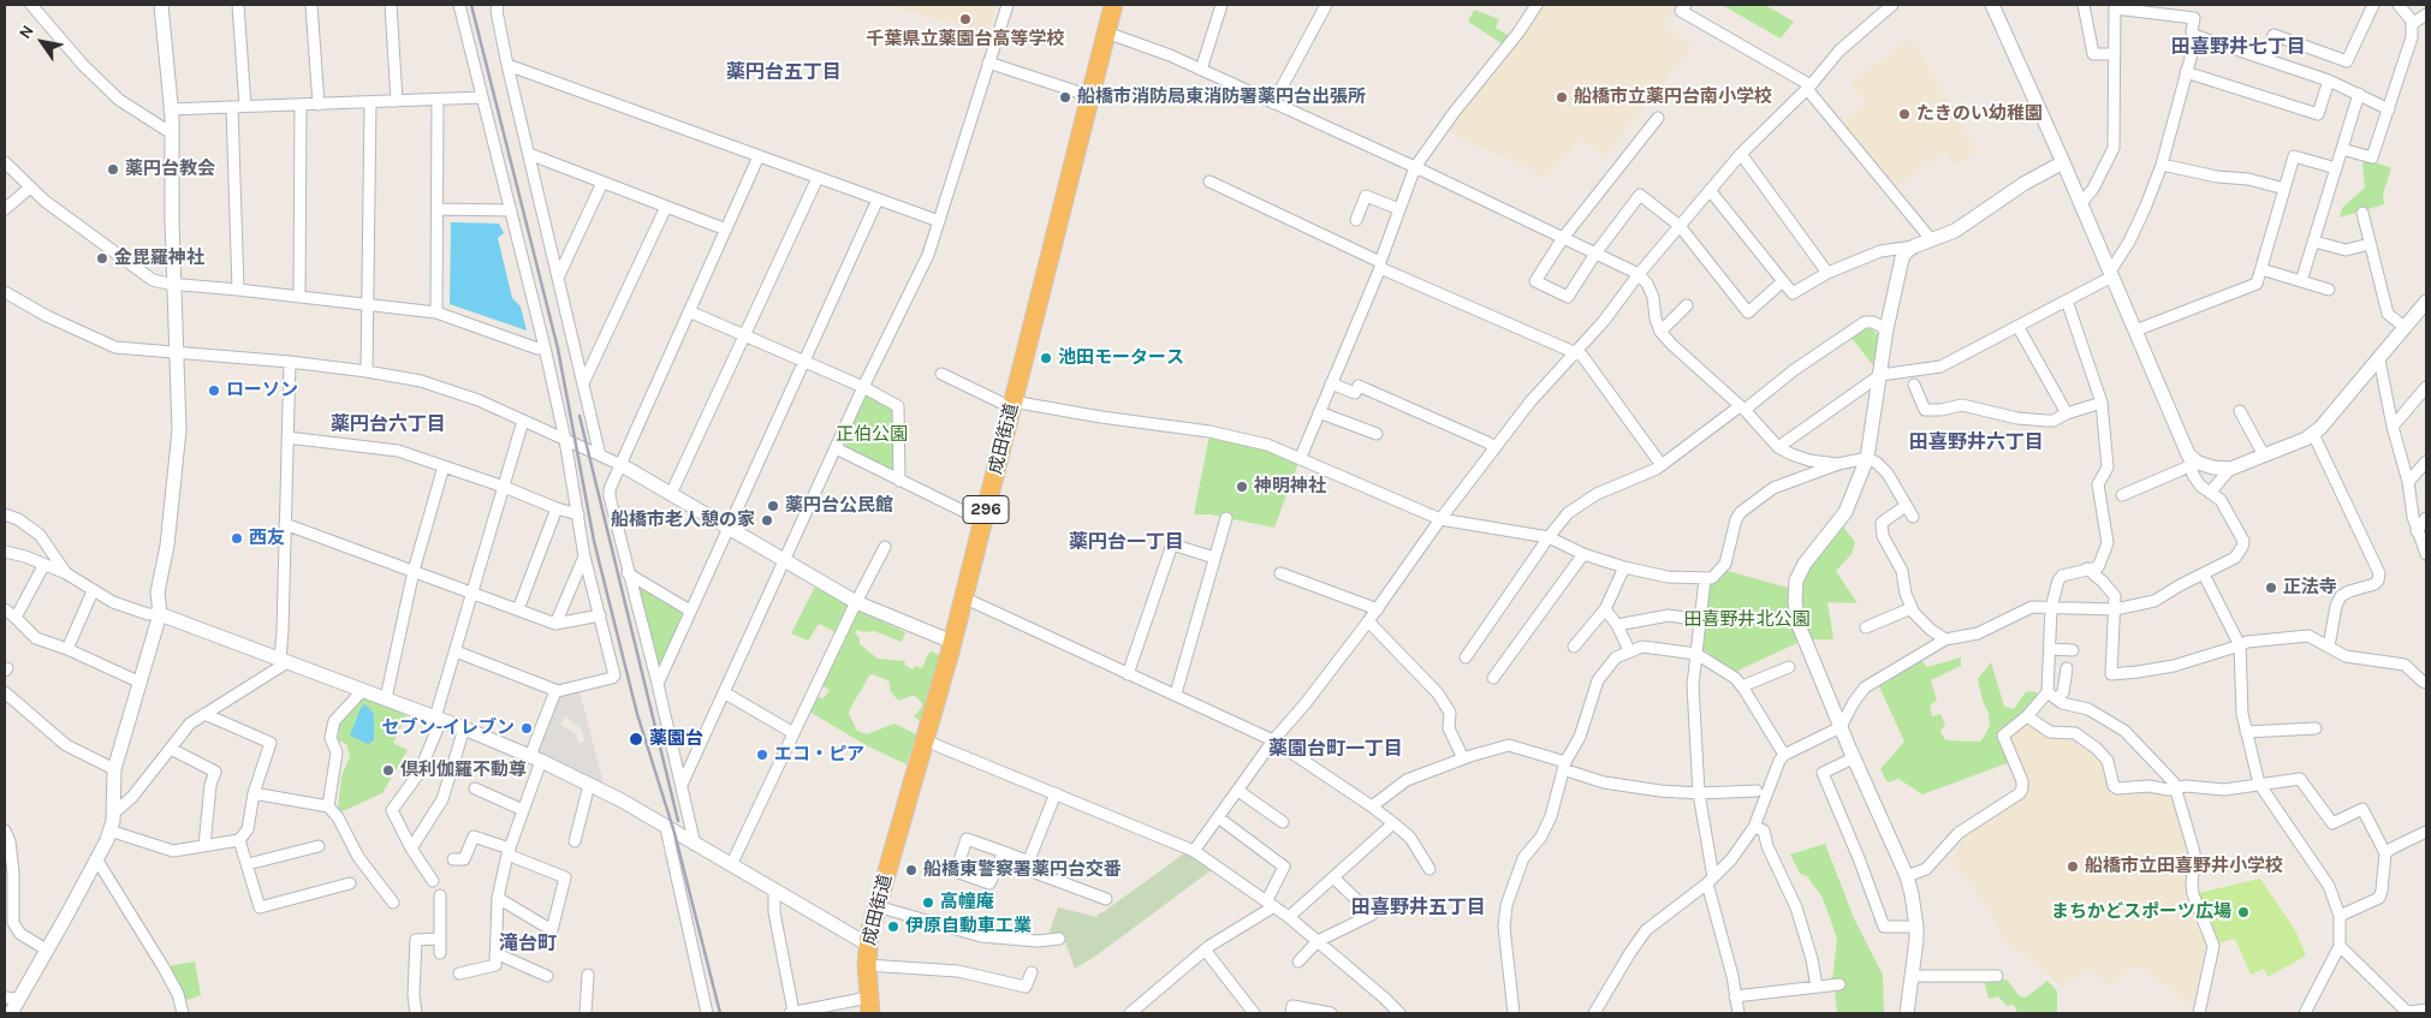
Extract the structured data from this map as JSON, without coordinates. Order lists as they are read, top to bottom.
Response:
{
  "streets": {
    "highway": ["成田街道", "296"]
  },
  "districts": [
    "田喜野井七丁目",
    "薬円台五丁目",
    "薬円台六丁目",
    "田喜野井六丁目",
    "薬円台一丁目",
    "薬園台町一丁目",
    "田喜野井五丁目",
    "滝台町"
  ],
  "parks": ["正伯公園", "田喜野井北公園"],
  "places": [
    "千葉県立薬園台高等学校",
    "船橋市消防局東消防署薬円台出張所",
    "船橋市立薬円台南小学校",
    "たきのい幼稚園",
    "薬円台教会",
    "金毘羅神社",
    "池田モータース",
    "ローソン",
    "神明神社",
    "薬円台公民館",
    "船橋市老人憩の家",
    "西友",
    "正法寺",
    "セブン-イレブン",
    "薬園台",
    "エコ・ピア",
    "倶利伽羅不動尊",
    "船橋市立田喜野井小学校",
    "船橋東警察署薬円台交番",
    "高幢庵",
    "まちかどスポーツ広場",
    "伊原自動車工業"
  ],
  "north": "top left"
}
